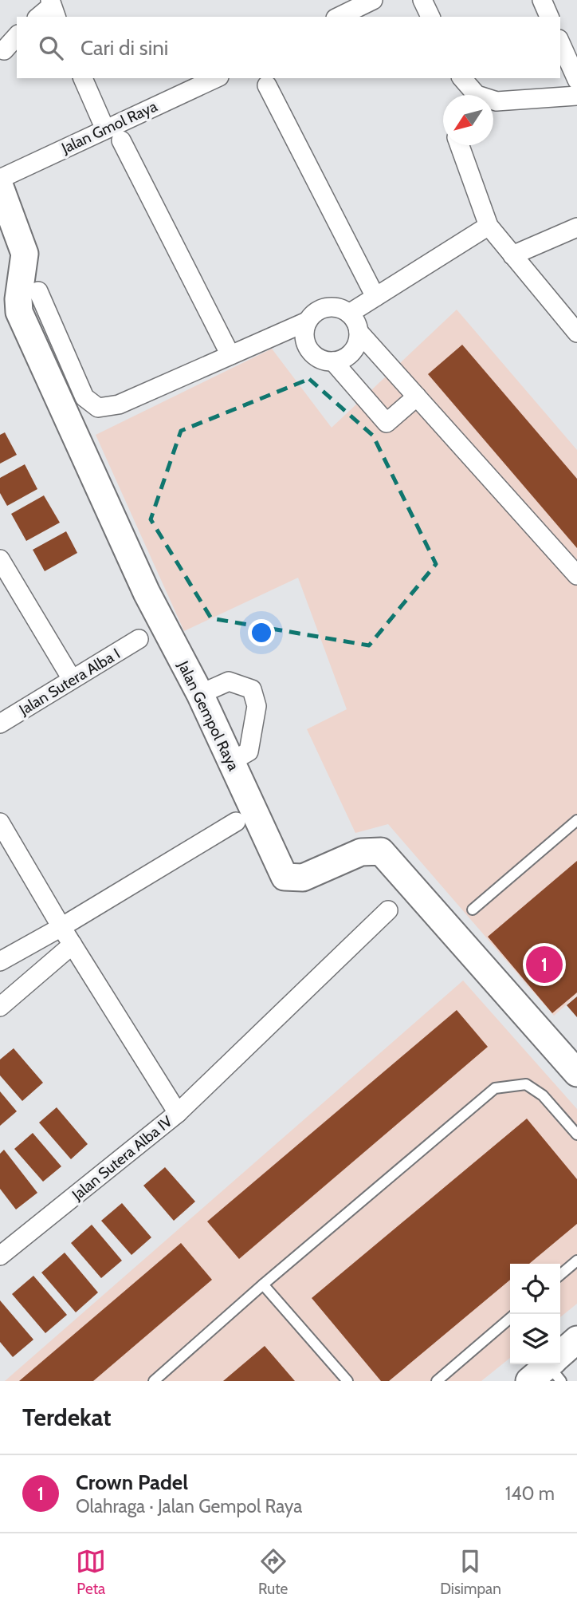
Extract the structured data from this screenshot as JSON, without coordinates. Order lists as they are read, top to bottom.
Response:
{
  "streets": {
    "street": [
      "Jalan Gmol Raya",
      "Jalan Sutera Alba I",
      "Jalan Gempol Raya",
      "Jalan Sutera Alba IV"
    ]
  },
  "north": "bottom left",
  "page": {
    "search": "Cari di sini",
    "pins": "1",
    "heading": "Terdekat",
    "list": [
      {
        "mark": "1",
        "name": "Crown Padel",
        "note": "Olahraga · Jalan Gempol Raya",
        "value": "140 m"
      }
    ],
    "nav": ["Peta", "Rute", "Disimpan"]
  }
}
